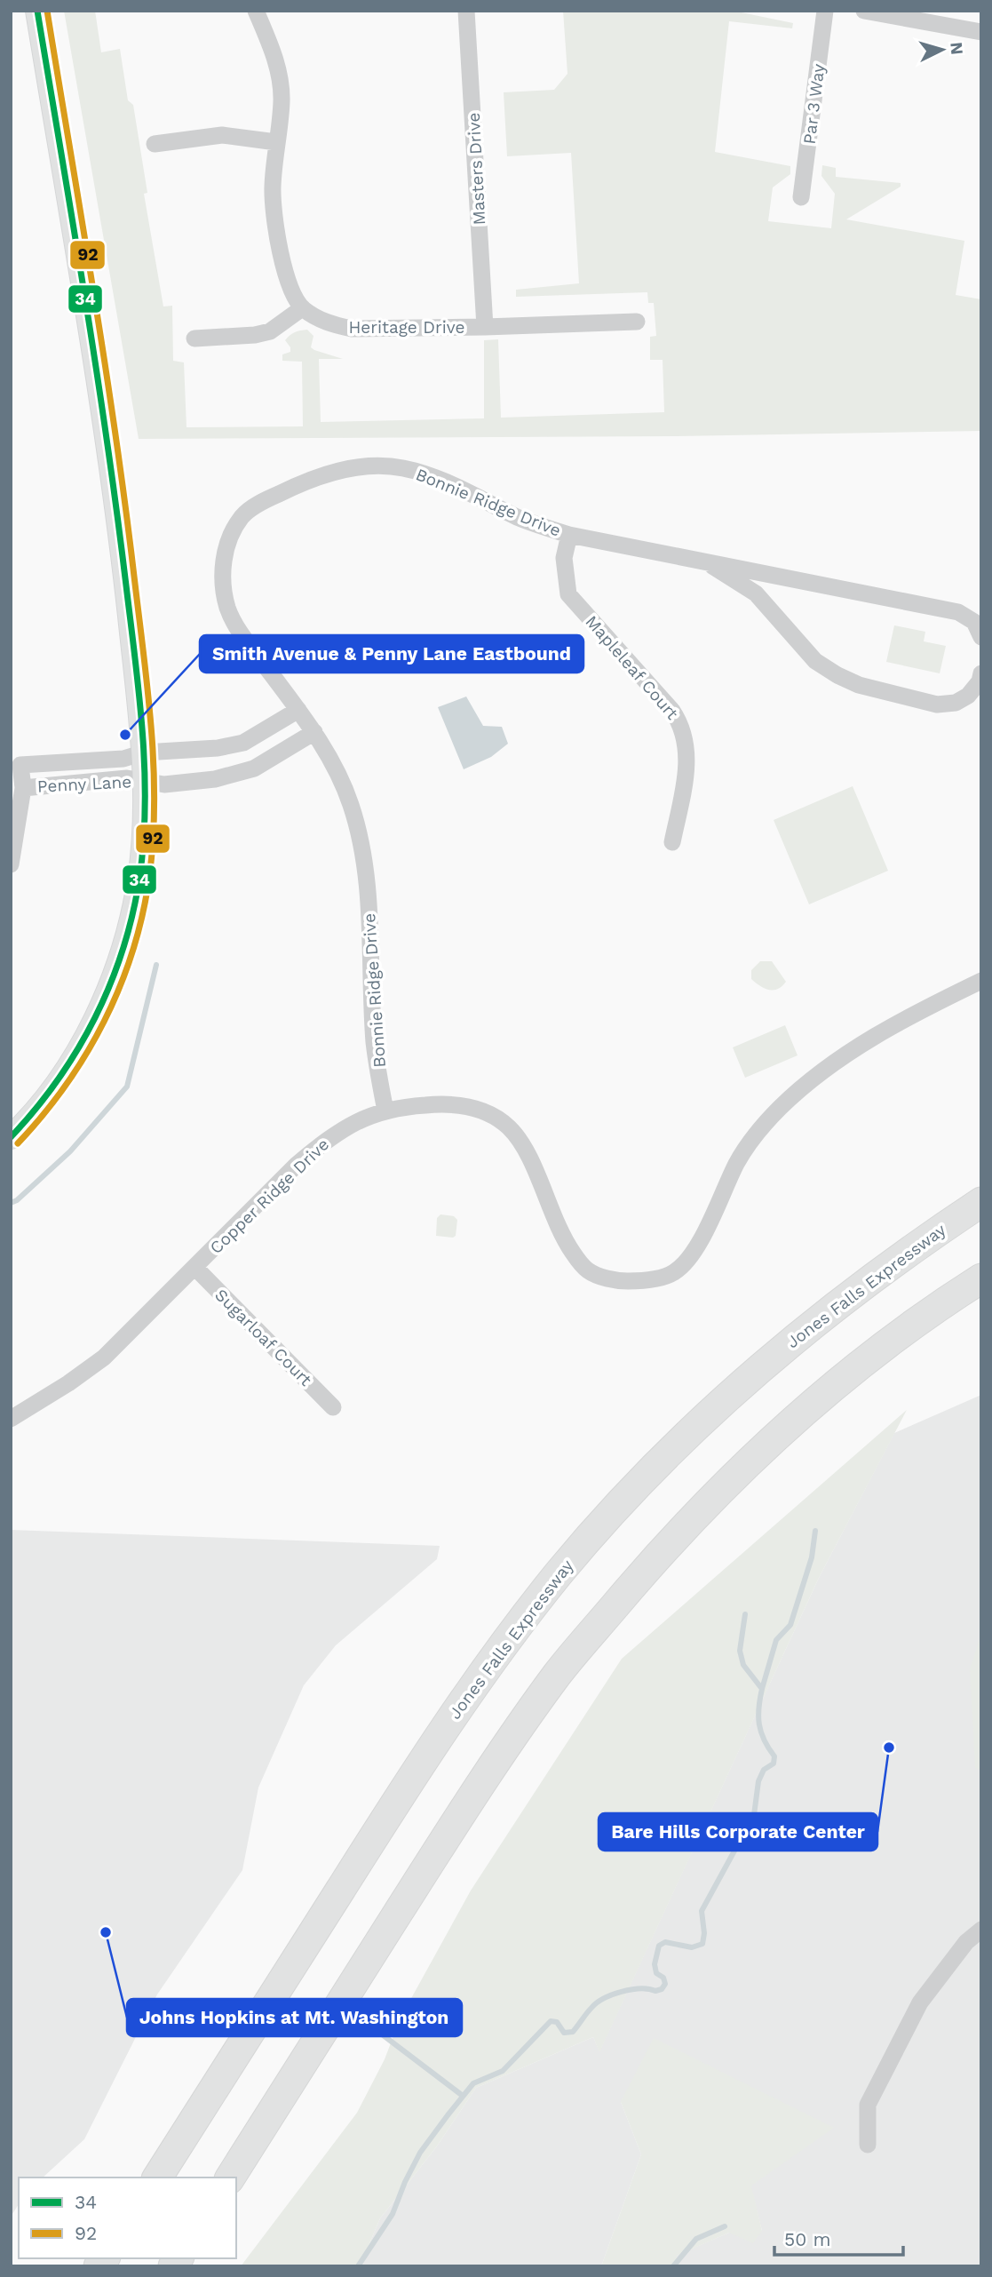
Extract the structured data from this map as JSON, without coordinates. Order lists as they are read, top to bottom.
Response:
{
  "streets": {
    "highway": ["Jones Falls Expressway"],
    "street": [
      "Par 3 Way",
      "Masters Drive",
      "Heritage Drive",
      "Bonnie Ridge Drive",
      "Mapleleaf Court",
      "Penny Lane",
      "Copper Ridge Drive",
      "Sugarloaf Court"
    ]
  },
  "crossings": [
    ["Masters Drive", "Heritage Drive"],
    ["Bonnie Ridge Drive", "Mapleleaf Court"],
    ["Bonnie Ridge Drive", "Copper Ridge Drive"],
    ["Copper Ridge Drive", "Sugarloaf Court"]
  ],
  "places": ["Smith Avenue & Penny Lane Eastbound", "Bare Hills Corporate Center", "Johns Hopkins at Mt. Washington"],
  "lines": ["transit line 34", "transit line 92"],
  "legend": ["34", "92"],
  "scale_bar": "50 m",
  "north": "right"
}
